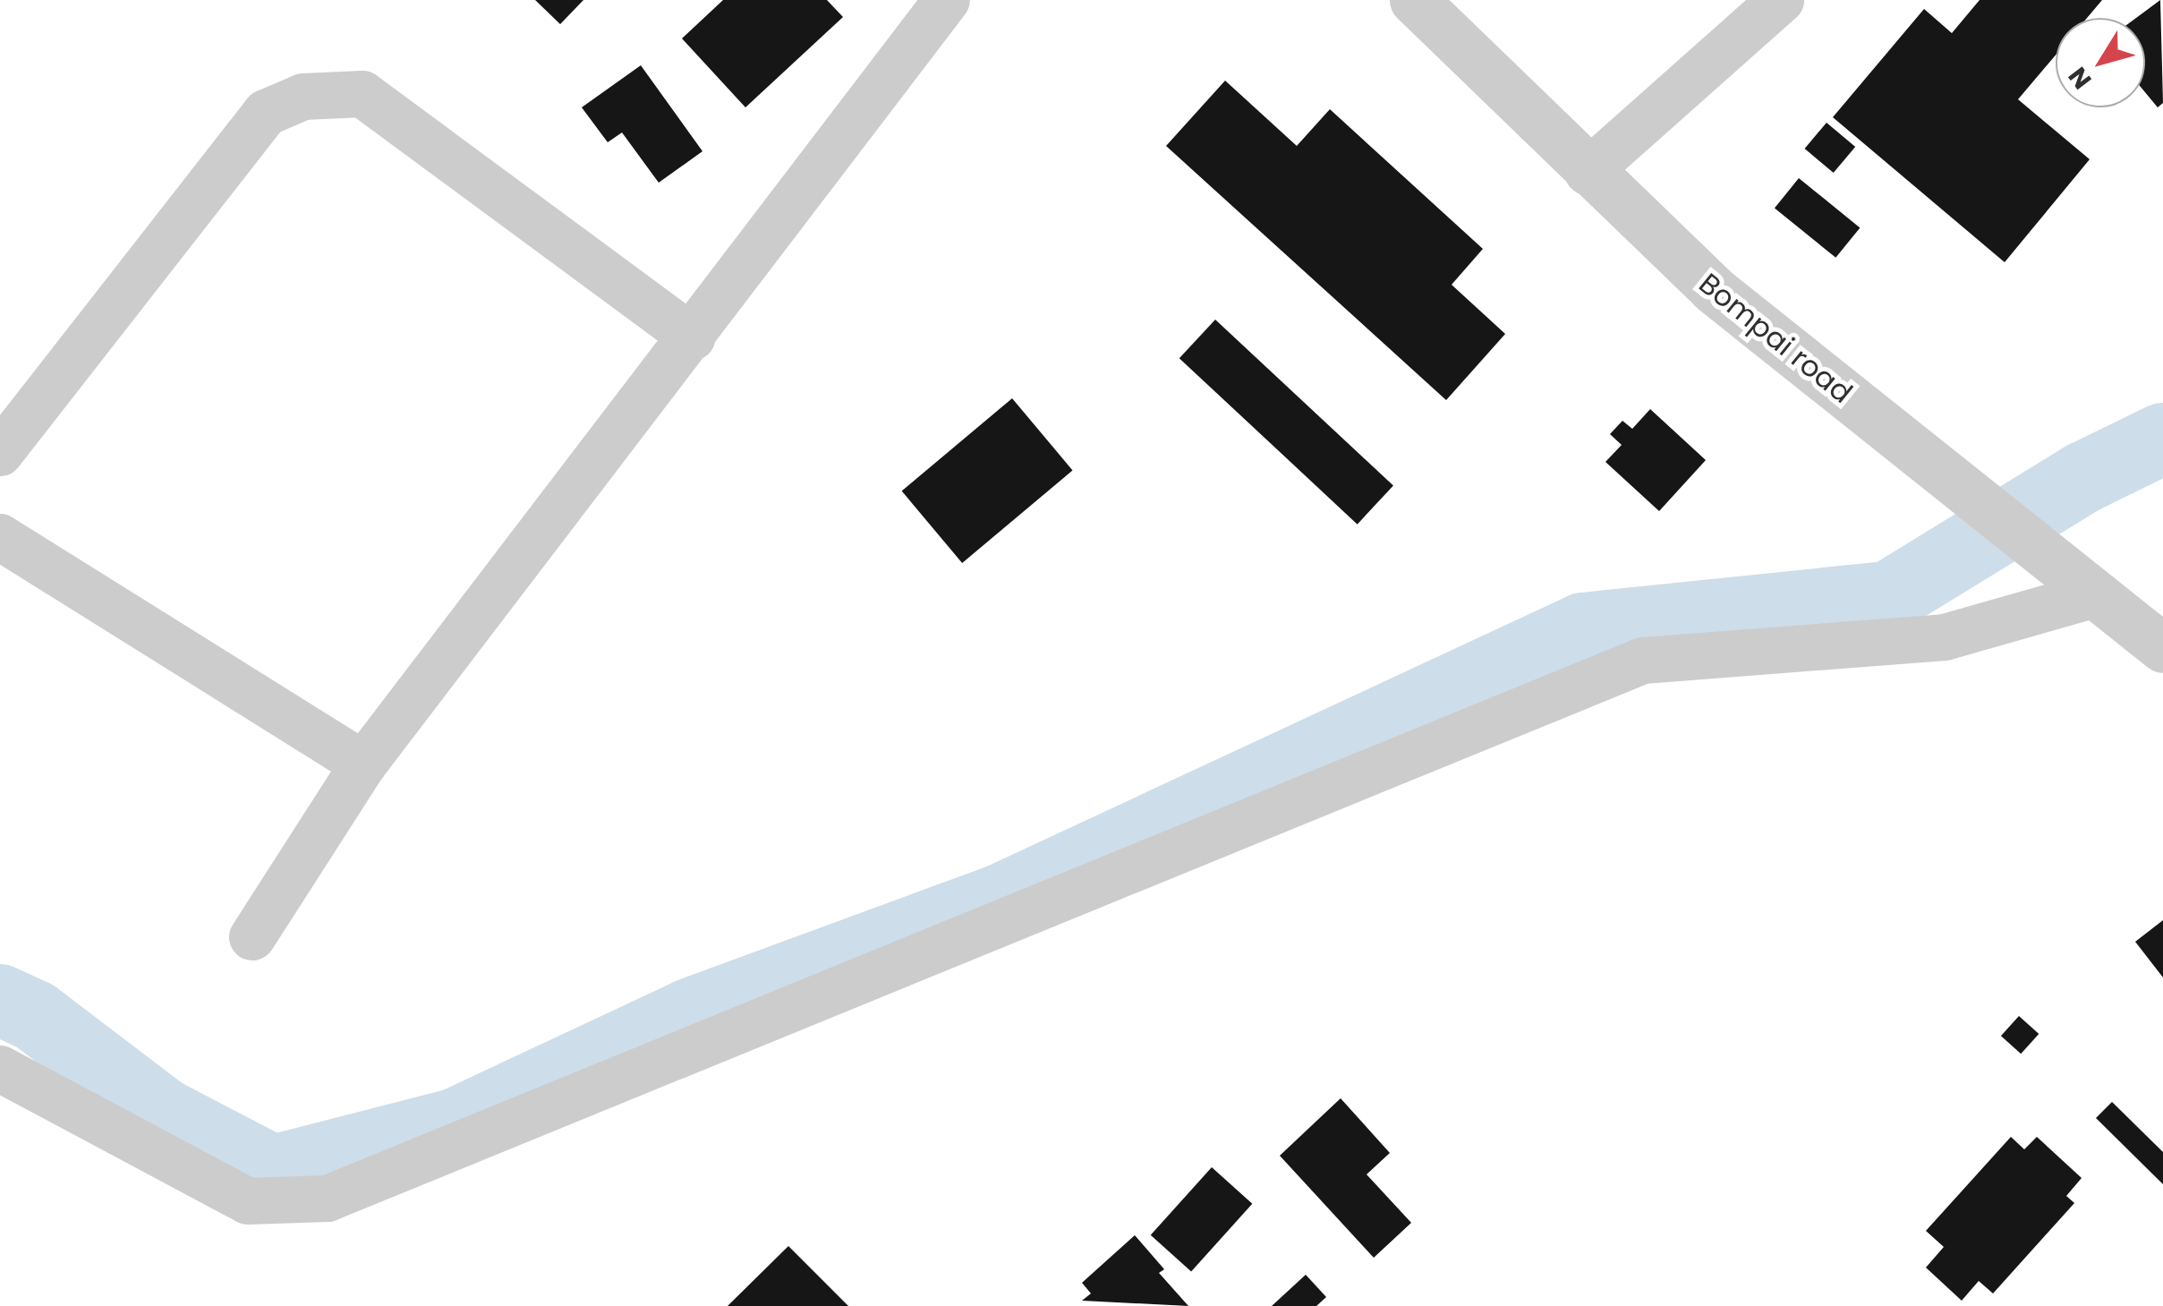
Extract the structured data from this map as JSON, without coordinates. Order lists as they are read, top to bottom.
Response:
{
  "streets": {
    "street": ["Bompai road"]
  },
  "north": "bottom left"
}
